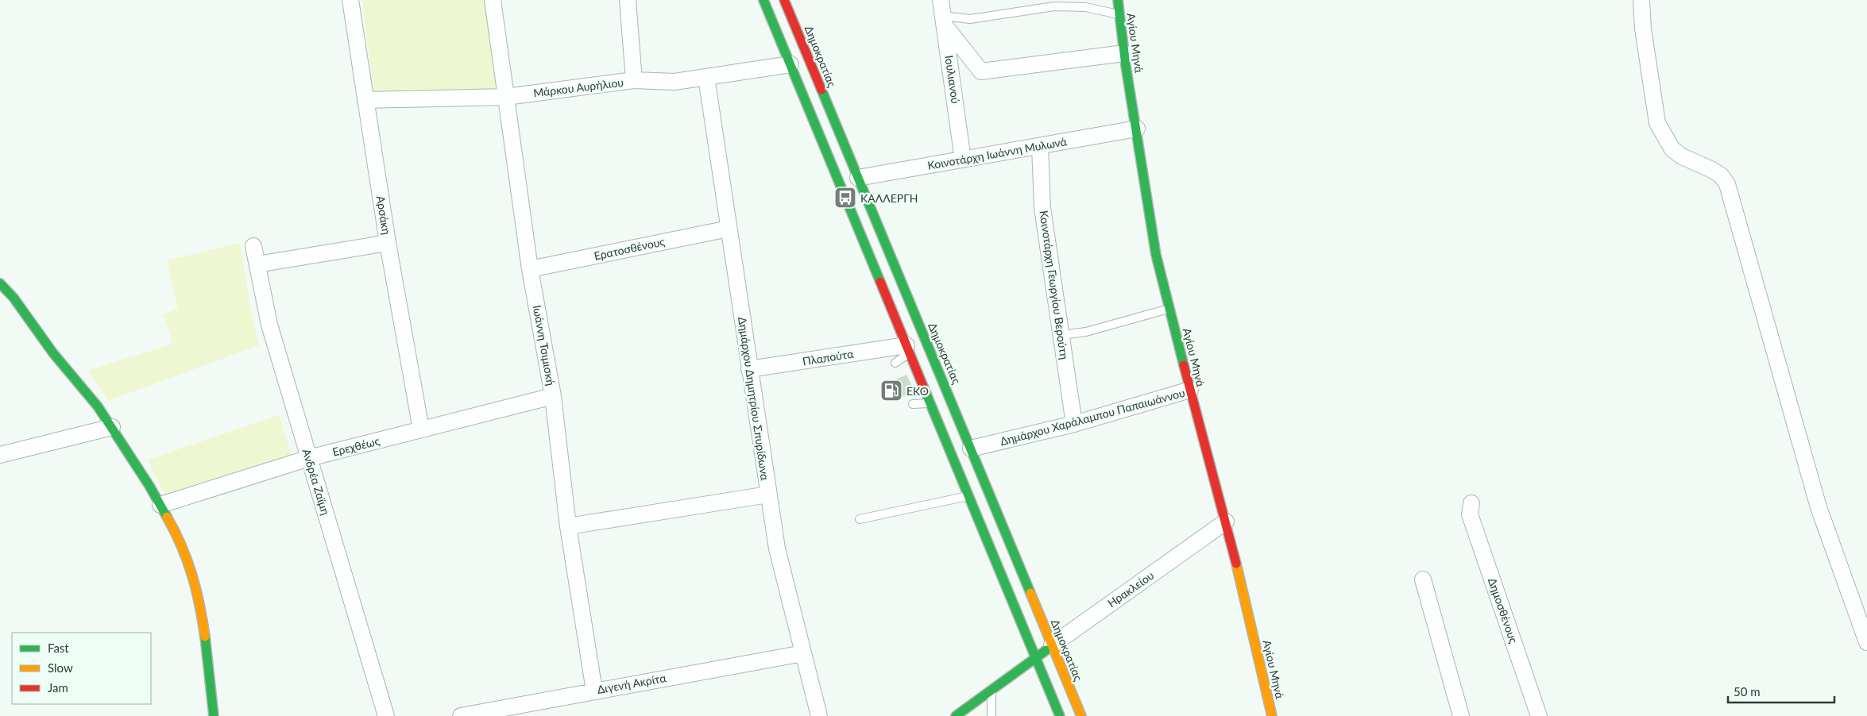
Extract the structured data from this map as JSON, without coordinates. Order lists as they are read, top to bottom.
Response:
{
  "streets": {
    "main road": ["Αγίου Μηνά", "Δημοκρατίας", "Ηρακλείου"],
    "street": [
      "Ιουλιανού",
      "Μάρκου Αυρήλιου",
      "Κοινοτάρχη Ιωάννη Μυλωνά",
      "Αρσάκη",
      "Ερατοσθένους",
      "Κοινοτάρχη Γεωργίου Βερούτη",
      "Ιωάννη Τσιμισκή",
      "Πλαπούτα",
      "Δημάρχου Δημητρίου Σπυρίδωνα",
      "Δημάρχου Χαράλαμπου Παπαιωάννου",
      "Ερεχθέως",
      "Ανδρέα Ζαϊμη",
      "Δημοσθένους",
      "Διγενή Ακρίτα"
    ]
  },
  "crossings": [
    ["Αγίου Μηνά", "Κοινοτάρχη Ιωάννη Μυλωνά"],
    ["Αγίου Μηνά", "Δημάρχου Χαράλαμπου Παπαιωάννου"],
    ["Αγίου Μηνά", "Ηρακλείου"],
    ["Δημοκρατίας", "Κοινοτάρχη Ιωάννη Μυλωνά"],
    ["Δημοκρατίας", "Δημάρχου Χαράλαμπου Παπαιωάννου"],
    ["Δημοκρατίας", "Ηρακλείου"],
    ["Ιουλιανού", "Κοινοτάρχη Ιωάννη Μυλωνά"],
    ["Μάρκου Αυρήλιου", "Αρσάκη"],
    ["Μάρκου Αυρήλιου", "Ιωάννη Τσιμισκή"],
    ["Μάρκου Αυρήλιου", "Δημάρχου Δημητρίου Σπυρίδωνα"],
    ["Κοινοτάρχη Ιωάννη Μυλωνά", "Κοινοτάρχη Γεωργίου Βερούτη"],
    ["Αρσάκη", "Ερεχθέως"],
    ["Ερατοσθένους", "Ιωάννη Τσιμισκή"],
    ["Ερατοσθένους", "Δημάρχου Δημητρίου Σπυρίδωνα"],
    ["Κοινοτάρχη Γεωργίου Βερούτη", "Δημάρχου Χαράλαμπου Παπαιωάννου"],
    ["Ιωάννη Τσιμισκή", "Ερεχθέως"],
    ["Ιωάννη Τσιμισκή", "Διγενή Ακρίτα"],
    ["Πλαπούτα", "Δημάρχου Δημητρίου Σπυρίδωνα"],
    ["Δημάρχου Δημητρίου Σπυρίδωνα", "Διγενή Ακρίτα"],
    ["Ερεχθέως", "Ανδρέα Ζαϊμη"]
  ],
  "places": {
    "bus stop": ["ΚΑΛΛΕΡΓΗ"],
    "fuel station": ["EKO"]
  },
  "legend": ["Fast", "Slow", "Jam"],
  "scale_bar": "50 m"
}
